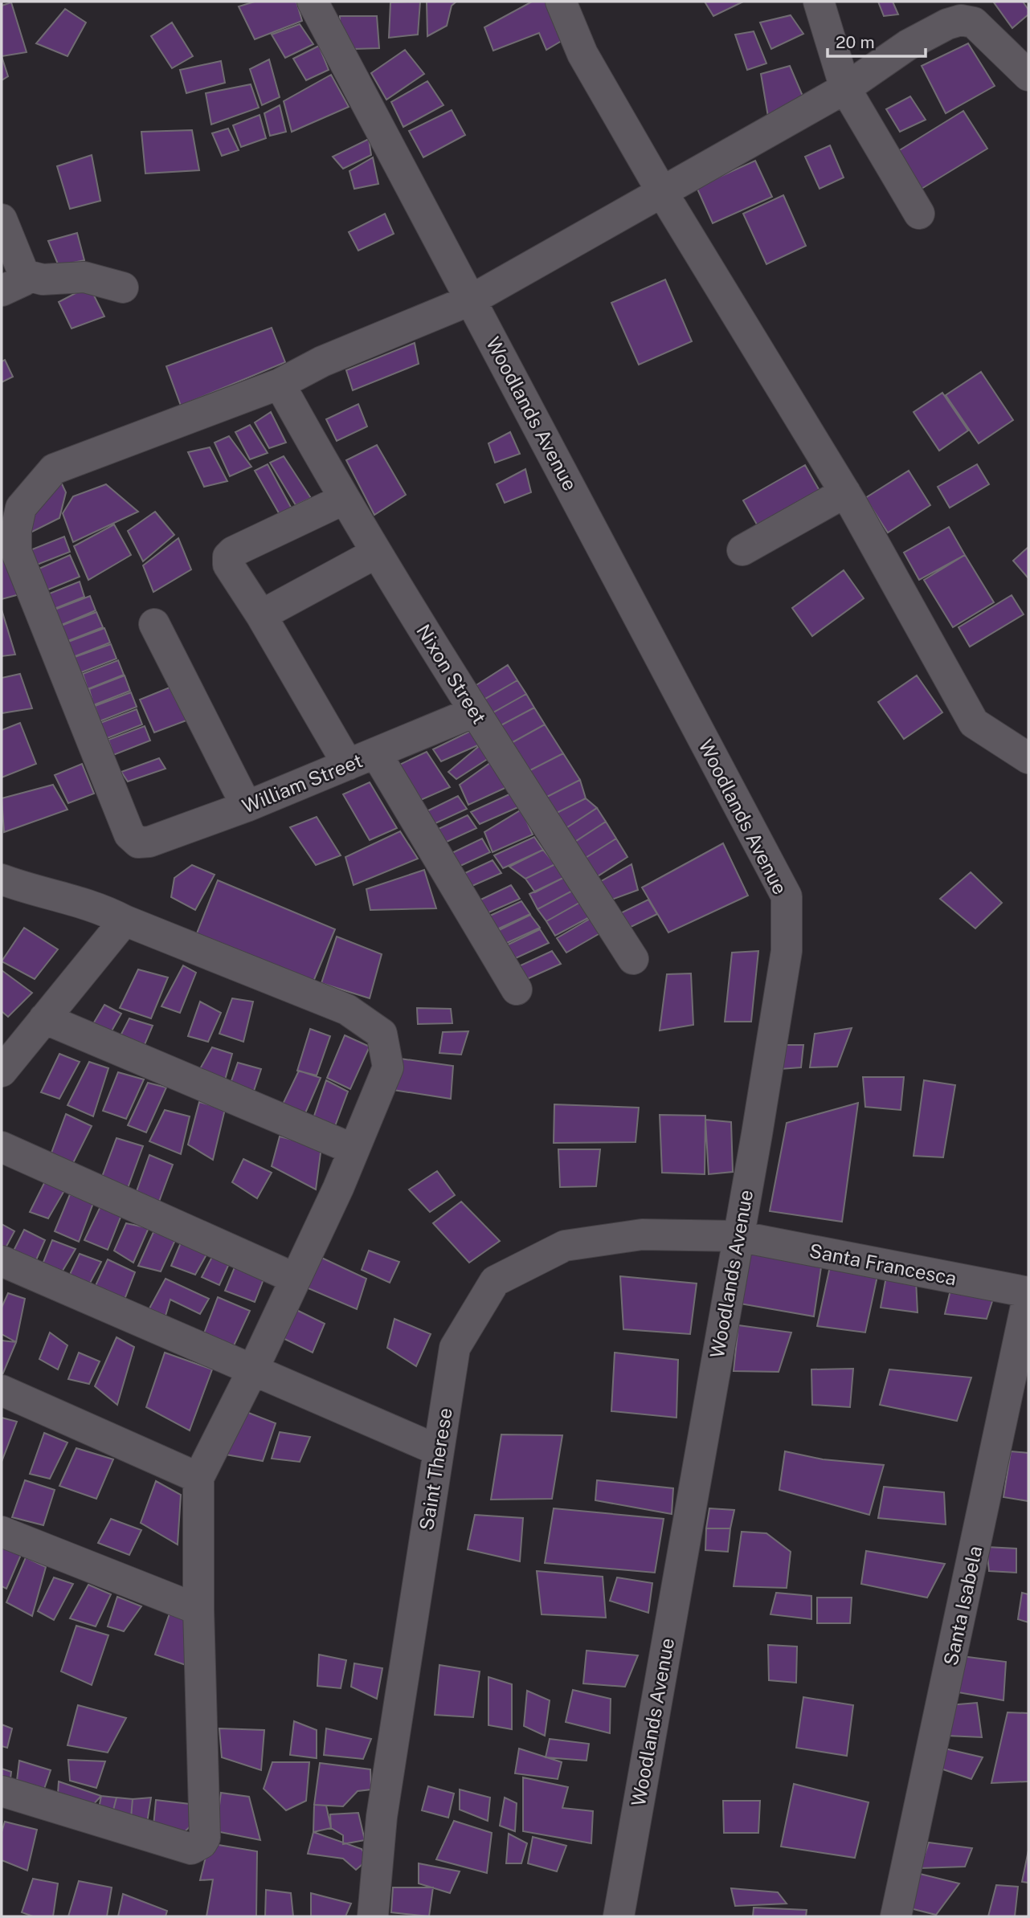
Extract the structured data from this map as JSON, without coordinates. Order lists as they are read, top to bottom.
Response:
{
  "streets": {
    "street": [
      "Woodlands Avenue",
      "Nixon Street",
      "William Street",
      "Santa Francesca",
      "Saint Therese",
      "Santa Isabela"
    ]
  },
  "crossings": [
    ["Woodlands Avenue", "Santa Francesca"],
    ["Woodlands Avenue", "Saint Therese"],
    ["Nixon Street", "William Street"],
    ["Santa Francesca", "Saint Therese"],
    ["Santa Francesca", "Santa Isabela"]
  ],
  "scale_bar": "20 m"
}
